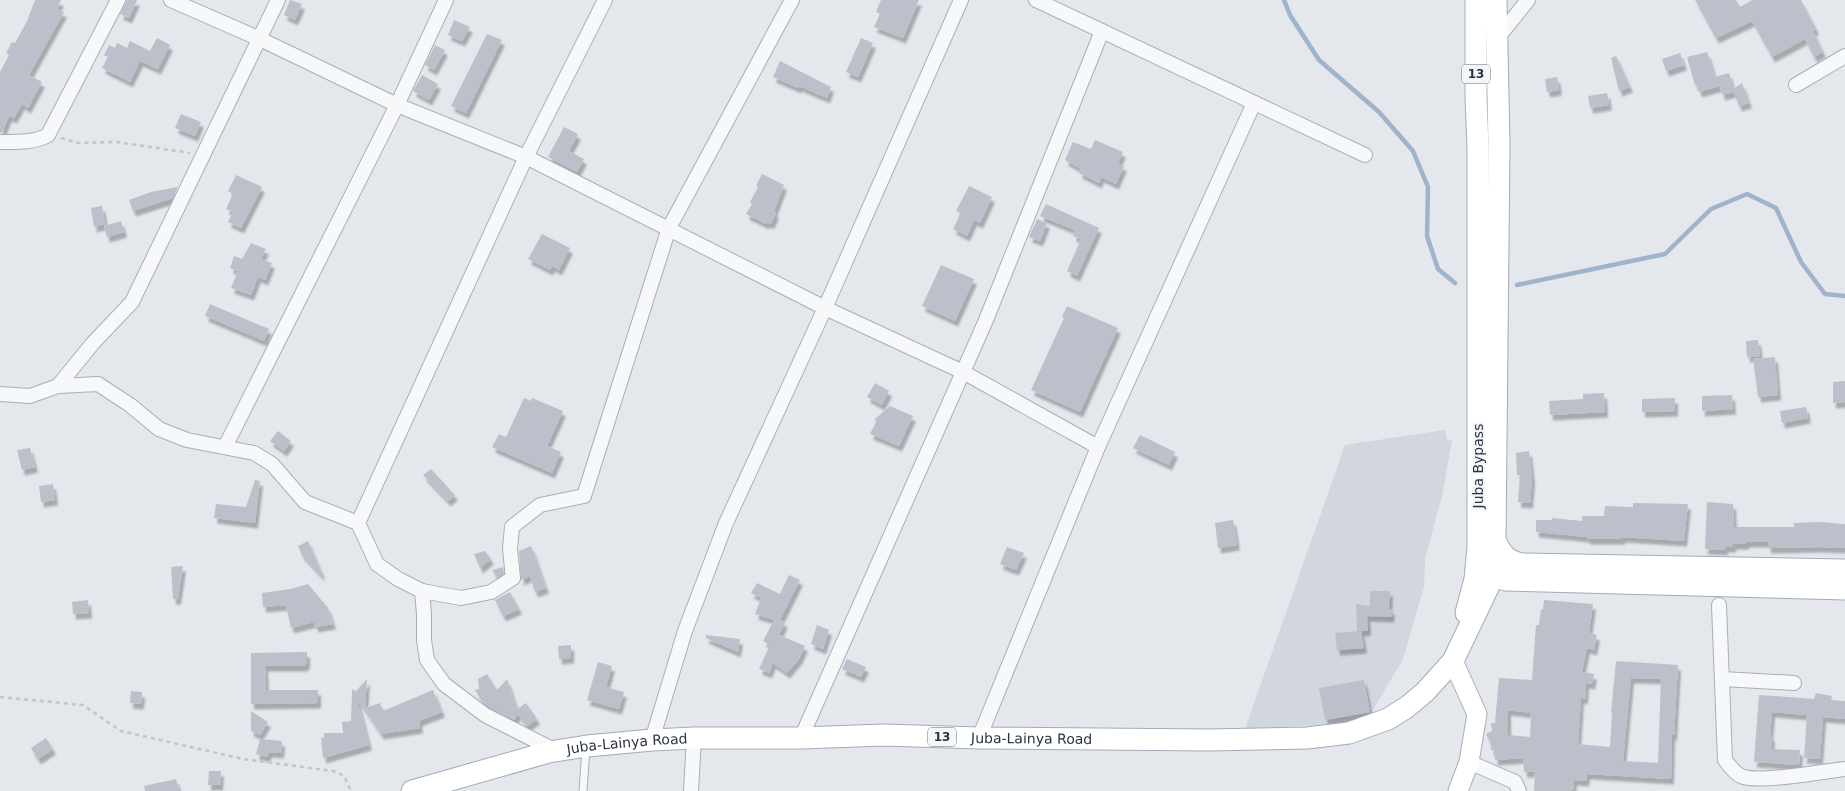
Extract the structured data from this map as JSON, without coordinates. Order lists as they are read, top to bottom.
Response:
{
  "streets": {
    "main road": ["13", "Juba Bypass", "Juba-Lainya Road"]
  },
  "crossings": [
    ["Juba Bypass", "Juba-Lainya Road"]
  ]
}
